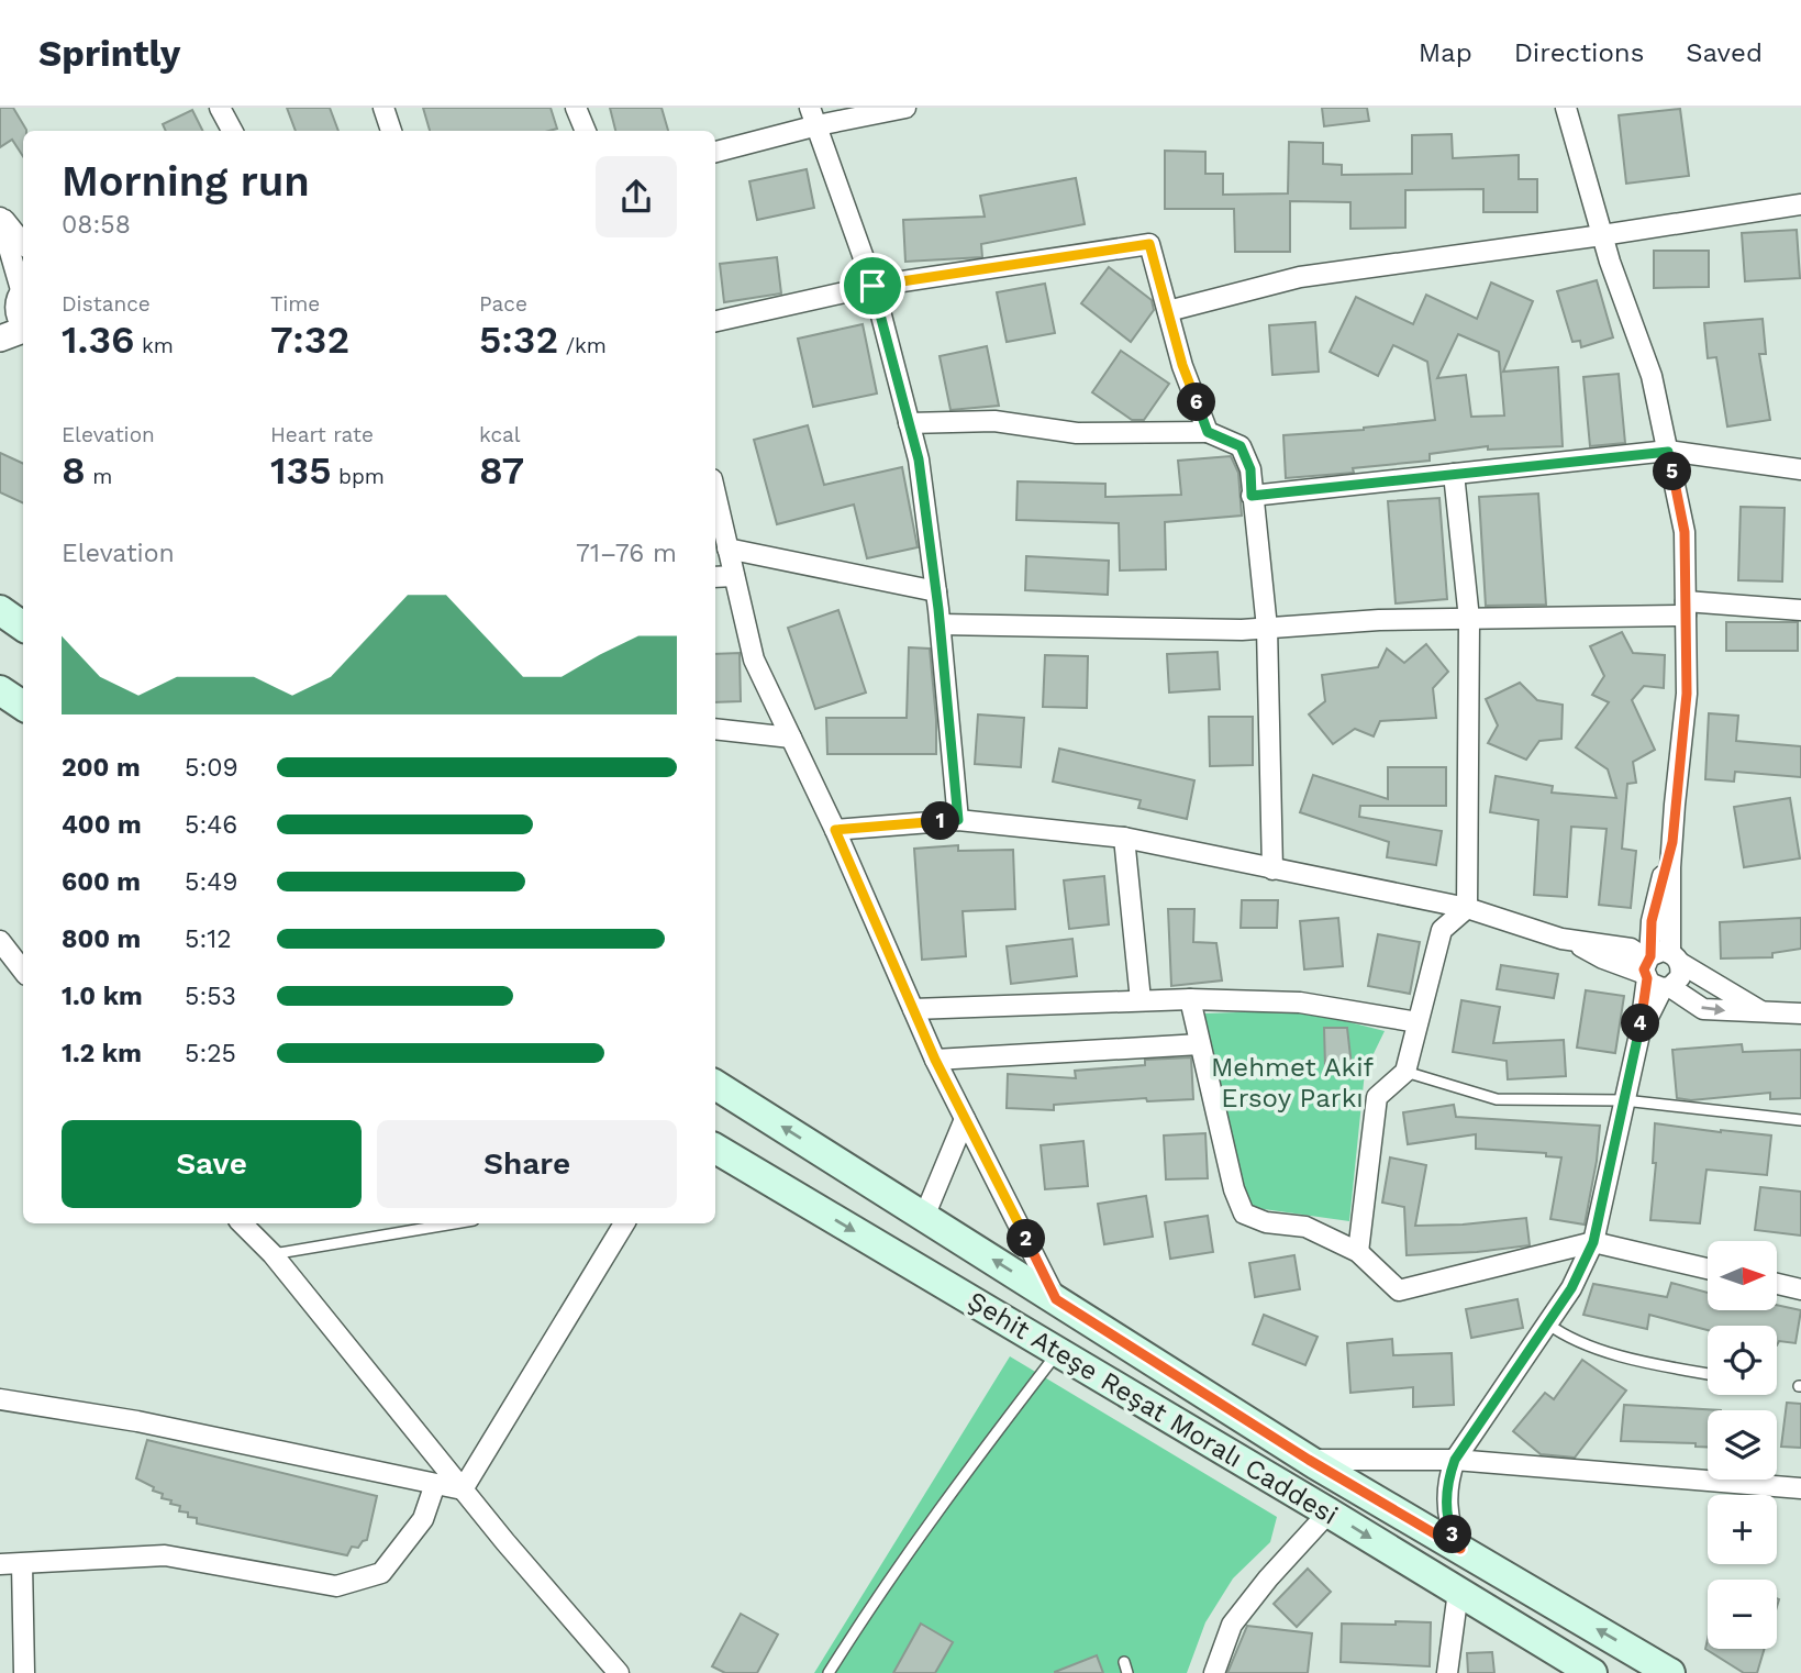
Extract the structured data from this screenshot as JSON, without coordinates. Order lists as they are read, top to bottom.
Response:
{
  "streets": {
    "main road": ["Şehit Ateşe Reşat Moralı Caddesi"]
  },
  "parks": ["Mehmet Akif Ersoy Parkı"],
  "north": "right",
  "page": {
    "header": "Sprintly",
    "nav": ["Map", "Directions", "Saved"],
    "heading": ["Morning run", "08:58"],
    "stats": [
      ["Distance", "1.36 km"],
      ["Time", "7:32"],
      ["Pace", "5:32 /km"],
      ["Elevation", "8 m"],
      ["Heart rate", "135 bpm"],
      ["kcal", "87"]
    ],
    "pins": [
      "6",
      "5",
      "1",
      "4",
      "2",
      "3"
    ],
    "chart": ["Elevation", "71–76 m"],
    "list": [
      {
        "name": "200 m",
        "note": "5:09"
      },
      {
        "name": "400 m",
        "note": "5:46"
      },
      {
        "name": "600 m",
        "note": "5:49"
      },
      {
        "name": "800 m",
        "note": "5:12"
      },
      {
        "name": "1.0 km",
        "note": "5:53"
      },
      {
        "name": "1.2 km",
        "note": "5:25"
      }
    ],
    "buttons": ["Save", "Share"],
    "map_buttons": ["+", "−"]
  }
}
